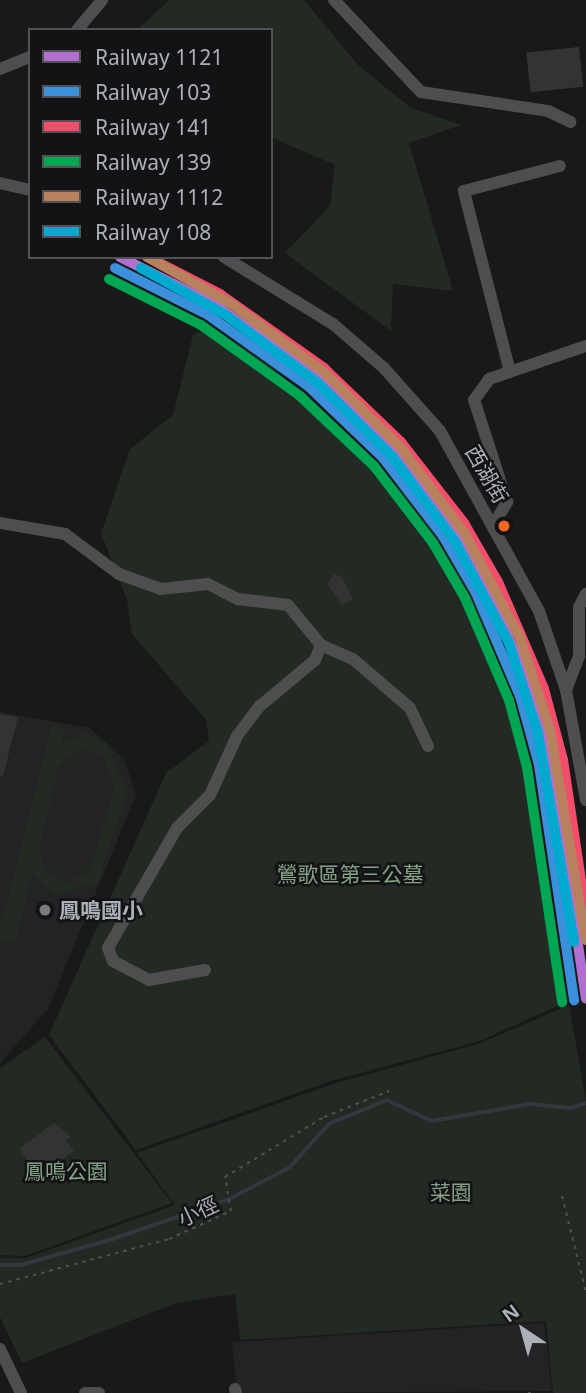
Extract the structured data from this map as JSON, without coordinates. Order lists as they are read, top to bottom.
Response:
{
  "streets": {
    "street": ["西湖街"],
    "path": ["小徑"]
  },
  "parks": ["鶯歌區第三公墓", "鳳鳴公園", "菜園"],
  "places": ["鳳鳴國小"],
  "lines": [
    "rail line 1121",
    "rail line 141",
    "rail line 1112",
    "rail line 103",
    "rail line 108",
    "rail line 139"
  ],
  "legend": [
    "Railway 1121",
    "Railway 103",
    "Railway 141",
    "Railway 139",
    "Railway 1112",
    "Railway 108"
  ],
  "north": "top left"
}
